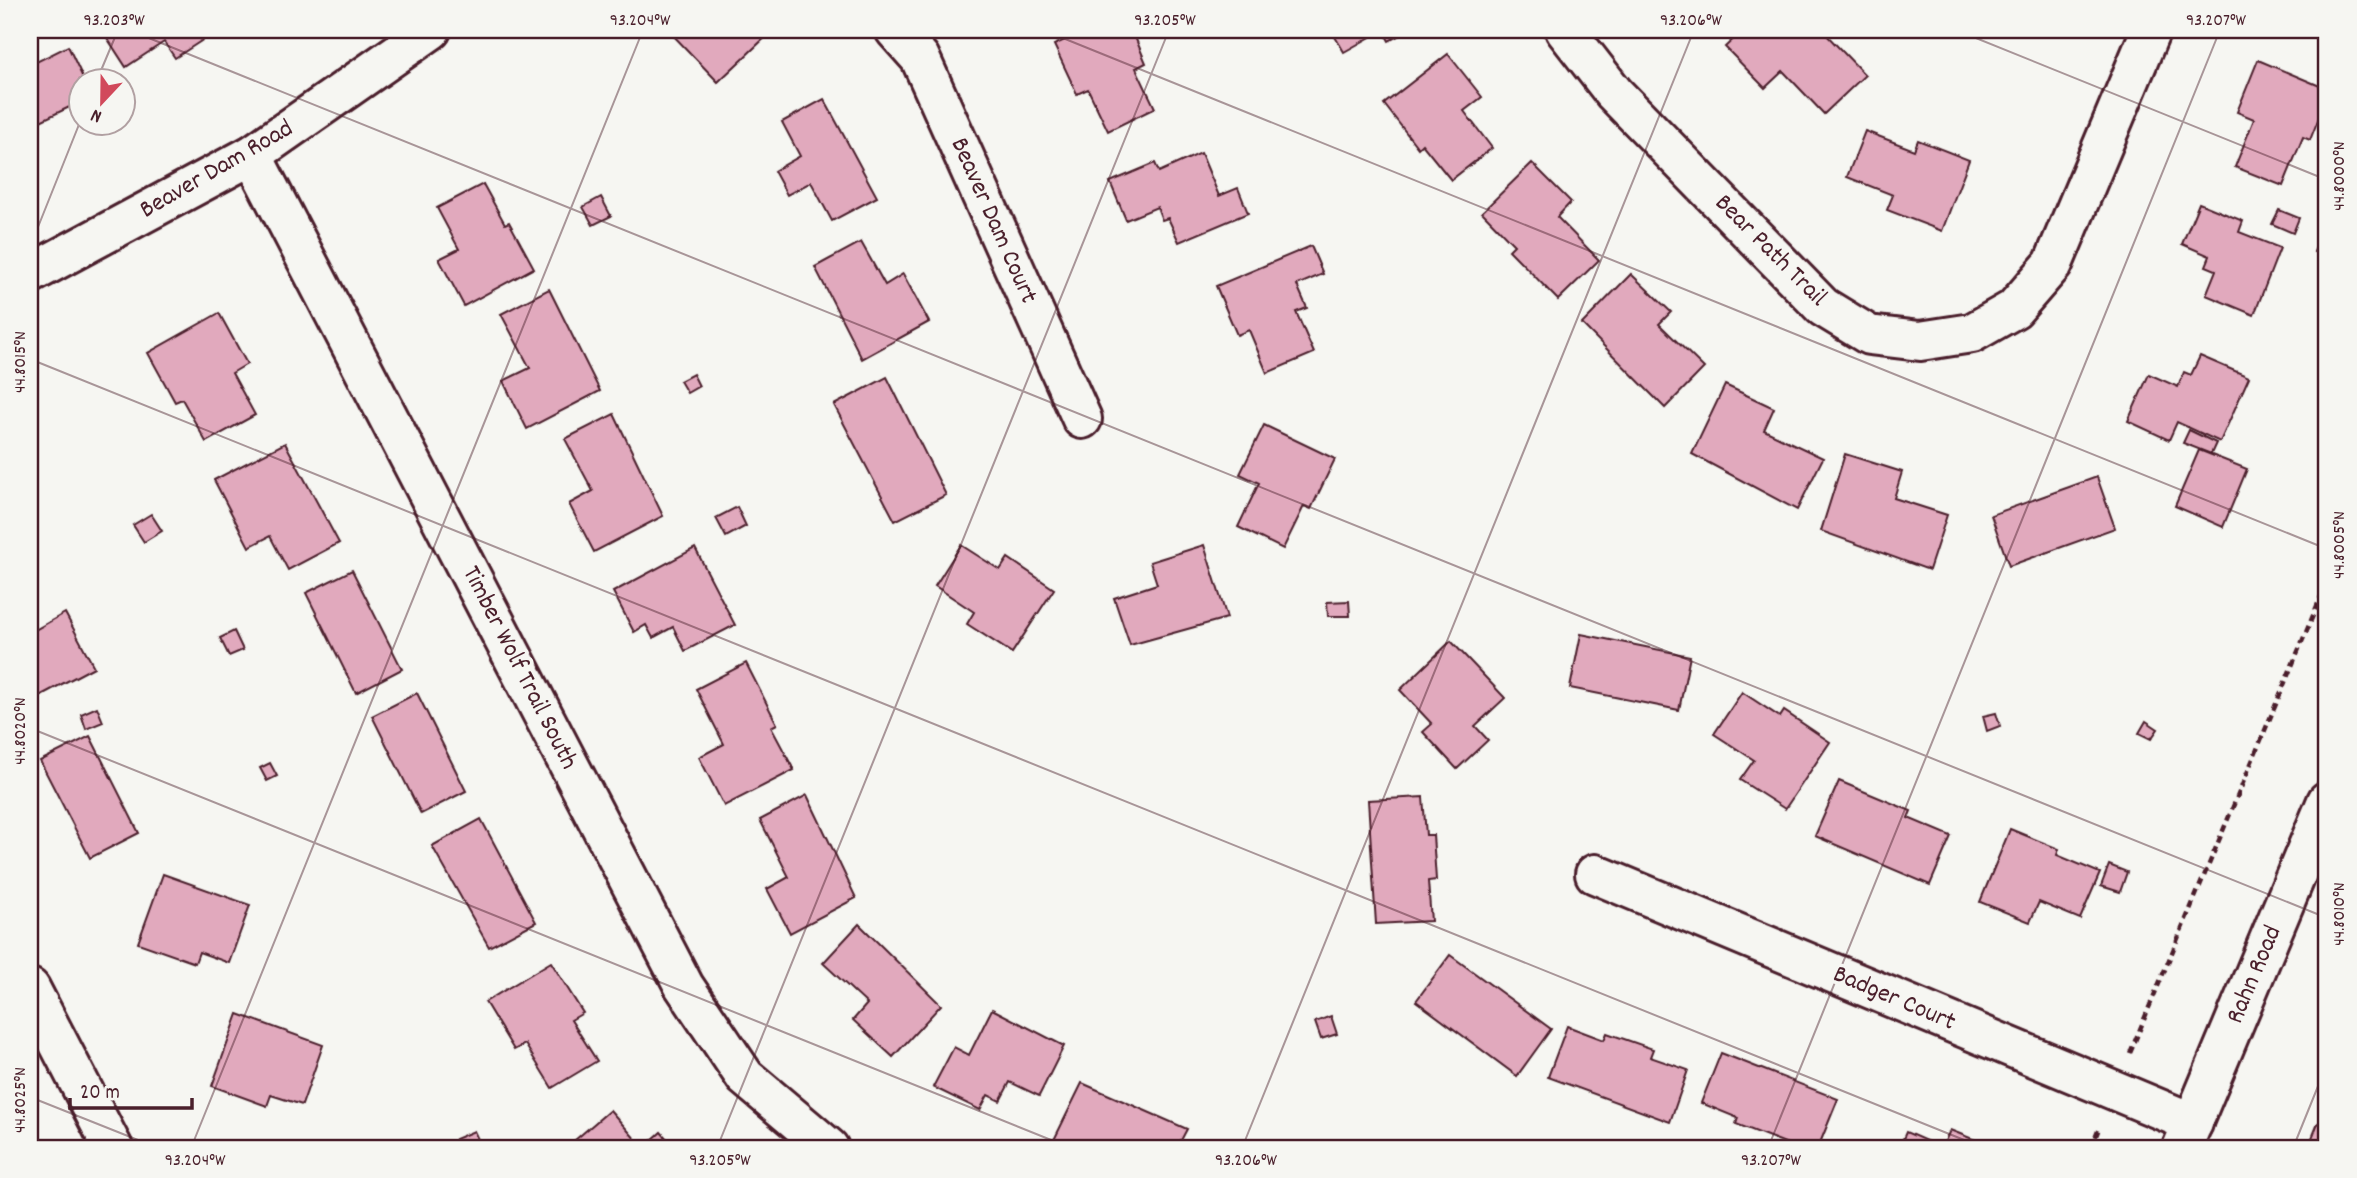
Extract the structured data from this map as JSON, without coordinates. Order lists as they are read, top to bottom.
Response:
{
  "streets": {
    "street": [
      "Beaver Dam Road",
      "Beaver Dam Court",
      "Bear Path Trail",
      "Timber Wolf Trail South",
      "Rahn Road",
      "Badger Court"
    ]
  },
  "crossings": [
    ["Beaver Dam Road", "Timber Wolf Trail South"],
    ["Rahn Road", "Badger Court"]
  ],
  "scale_bar": "20 m",
  "north": "bottom",
  "coordinates": [
    "93.203°W",
    "93.204°W",
    "93.205°W",
    "93.206°W",
    "93.207°W",
    "44.8000°N",
    "44.8015°N",
    "44.8005°N",
    "44.8020°N",
    "44.8010°N",
    "44.8025°N"
  ]
}
